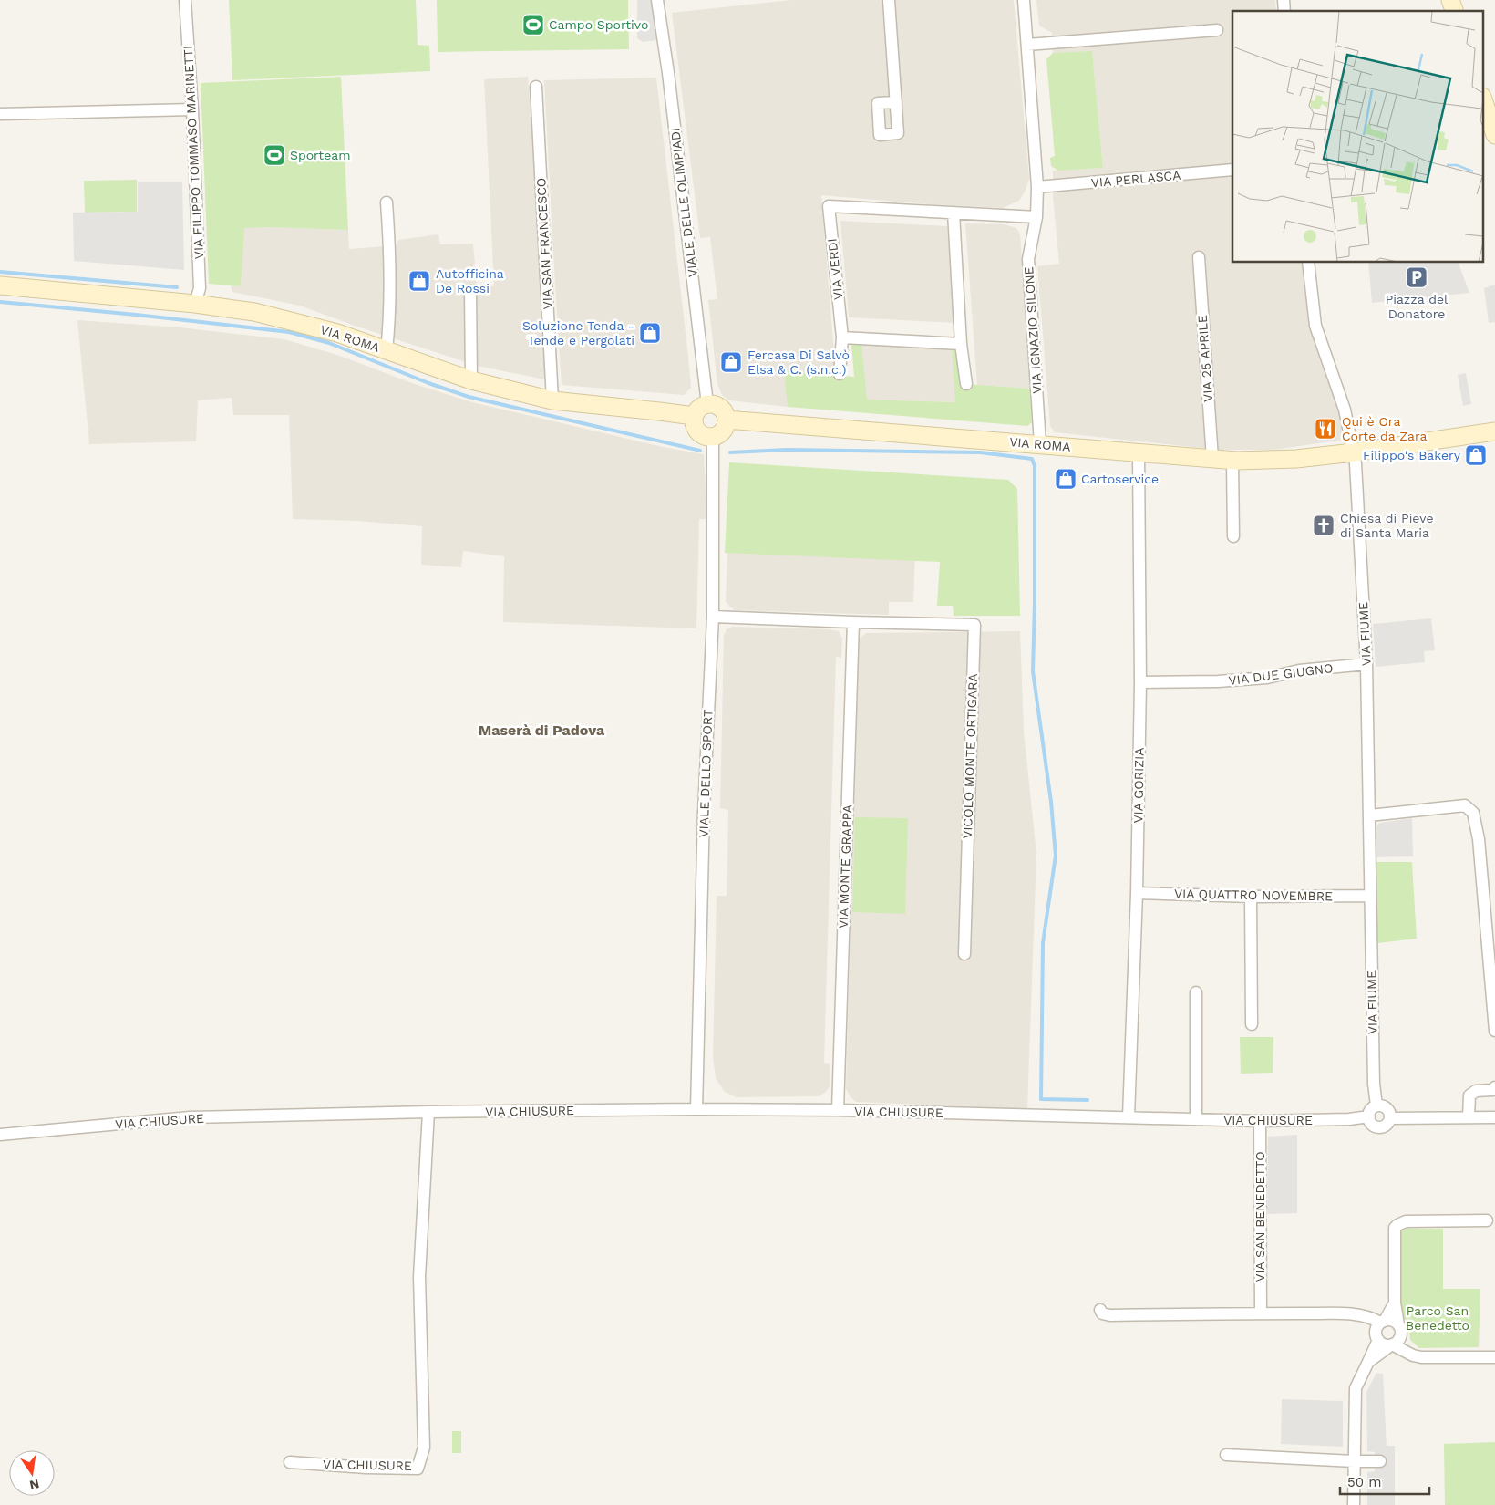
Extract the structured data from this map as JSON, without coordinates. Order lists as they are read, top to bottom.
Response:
{
  "streets": {
    "main road": ["VIA ROMA"],
    "street": [
      "VIA FILIPPO TOMMASO MARINETTI",
      "VIA PERLASCA",
      "VIALE DELLE OLIMPIADI",
      "VIA SAN FRANCESCO",
      "VIA VERDI",
      "VIA IGNAZIO SILONE",
      "VIA 25 APRILE",
      "VIA FIUME",
      "VIA DUE GIUGNO",
      "VICOLO MONTE ORTIGARA",
      "VIALE DELLO SPORT",
      "VIA GORIZIA",
      "VIA MONTE GRAPPA",
      "VIA QUATTRO NOVEMBRE",
      "VIA CHIUSURE",
      "VIA SAN BENEDETTO"
    ]
  },
  "crossings": [
    ["VIA FILIPPO TOMMASO MARINETTI", "VIA ROMA"],
    ["VIALE DELLE OLIMPIADI", "VIA ROMA"],
    ["VIALE DELLE OLIMPIADI", "VIALE DELLO SPORT"],
    ["VIA SAN FRANCESCO", "VIA ROMA"],
    ["VIA VERDI", "VIA IGNAZIO SILONE"],
    ["VIA IGNAZIO SILONE", "VIA ROMA"],
    ["VIA ROMA", "VIA 25 APRILE"],
    ["VIA ROMA", "VIA FIUME"],
    ["VIA ROMA", "VIALE DELLO SPORT"],
    ["VIA ROMA", "VIA GORIZIA"],
    ["VIA FIUME", "VIA DUE GIUGNO"],
    ["VIA FIUME", "VIA QUATTRO NOVEMBRE"],
    ["VIA FIUME", "VIA CHIUSURE"],
    ["VIA DUE GIUGNO", "VIA GORIZIA"],
    ["VICOLO MONTE ORTIGARA", "VIA MONTE GRAPPA"],
    ["VIALE DELLO SPORT", "VIA CHIUSURE"],
    ["VIA GORIZIA", "VIA QUATTRO NOVEMBRE"],
    ["VIA GORIZIA", "VIA CHIUSURE"],
    ["VIA MONTE GRAPPA", "VIA CHIUSURE"],
    ["VIA CHIUSURE", "VIA SAN BENEDETTO"]
  ],
  "districts": ["Maserà di Padova"],
  "parks": ["Parco San Benedetto"],
  "places": {
    "sports": ["Campo Sportivo", "Sporteam"],
    "parking": ["Piazza del Donatore"],
    "shop": [
      "Autofficina De Rossi",
      "Soluzione Tenda - Tende e Pergolati",
      "Fercasa Di Salvò Elsa & C. (s.n.c.)",
      "Filippo's Bakery",
      "Cartoservice"
    ],
    "restaurant": ["Qui è Ora Corte da Zara"],
    "church": ["Chiesa di Pieve di Santa Maria"]
  },
  "scale_bar": "50 m",
  "north": "bottom"
}
